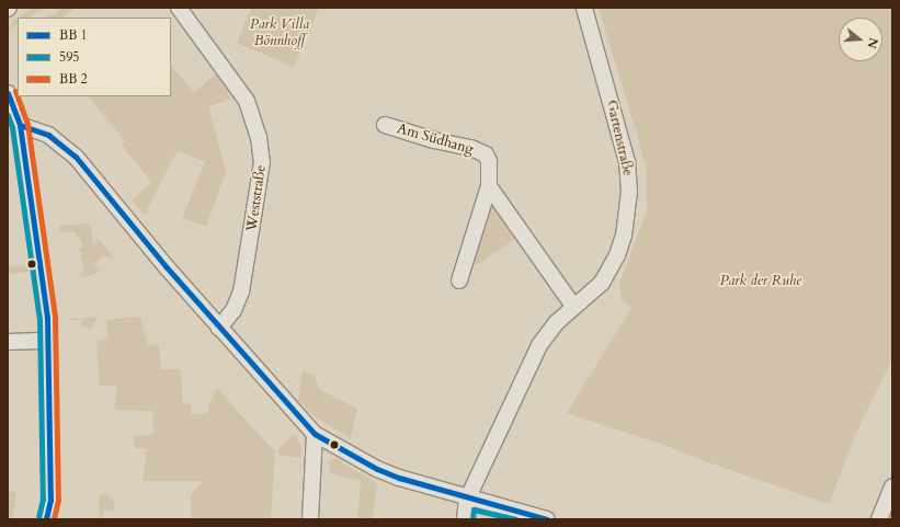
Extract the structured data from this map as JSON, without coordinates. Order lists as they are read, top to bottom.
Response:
{
  "streets": {
    "street": ["Gartenstraße", "Am Südhang", "Weststraße"]
  },
  "parks": ["Park Villa Bönnhoff", "Park der Ruhe"],
  "lines": ["transit line 595"],
  "legend": ["BB 1", "595", "BB 2"],
  "north": "right"
}
